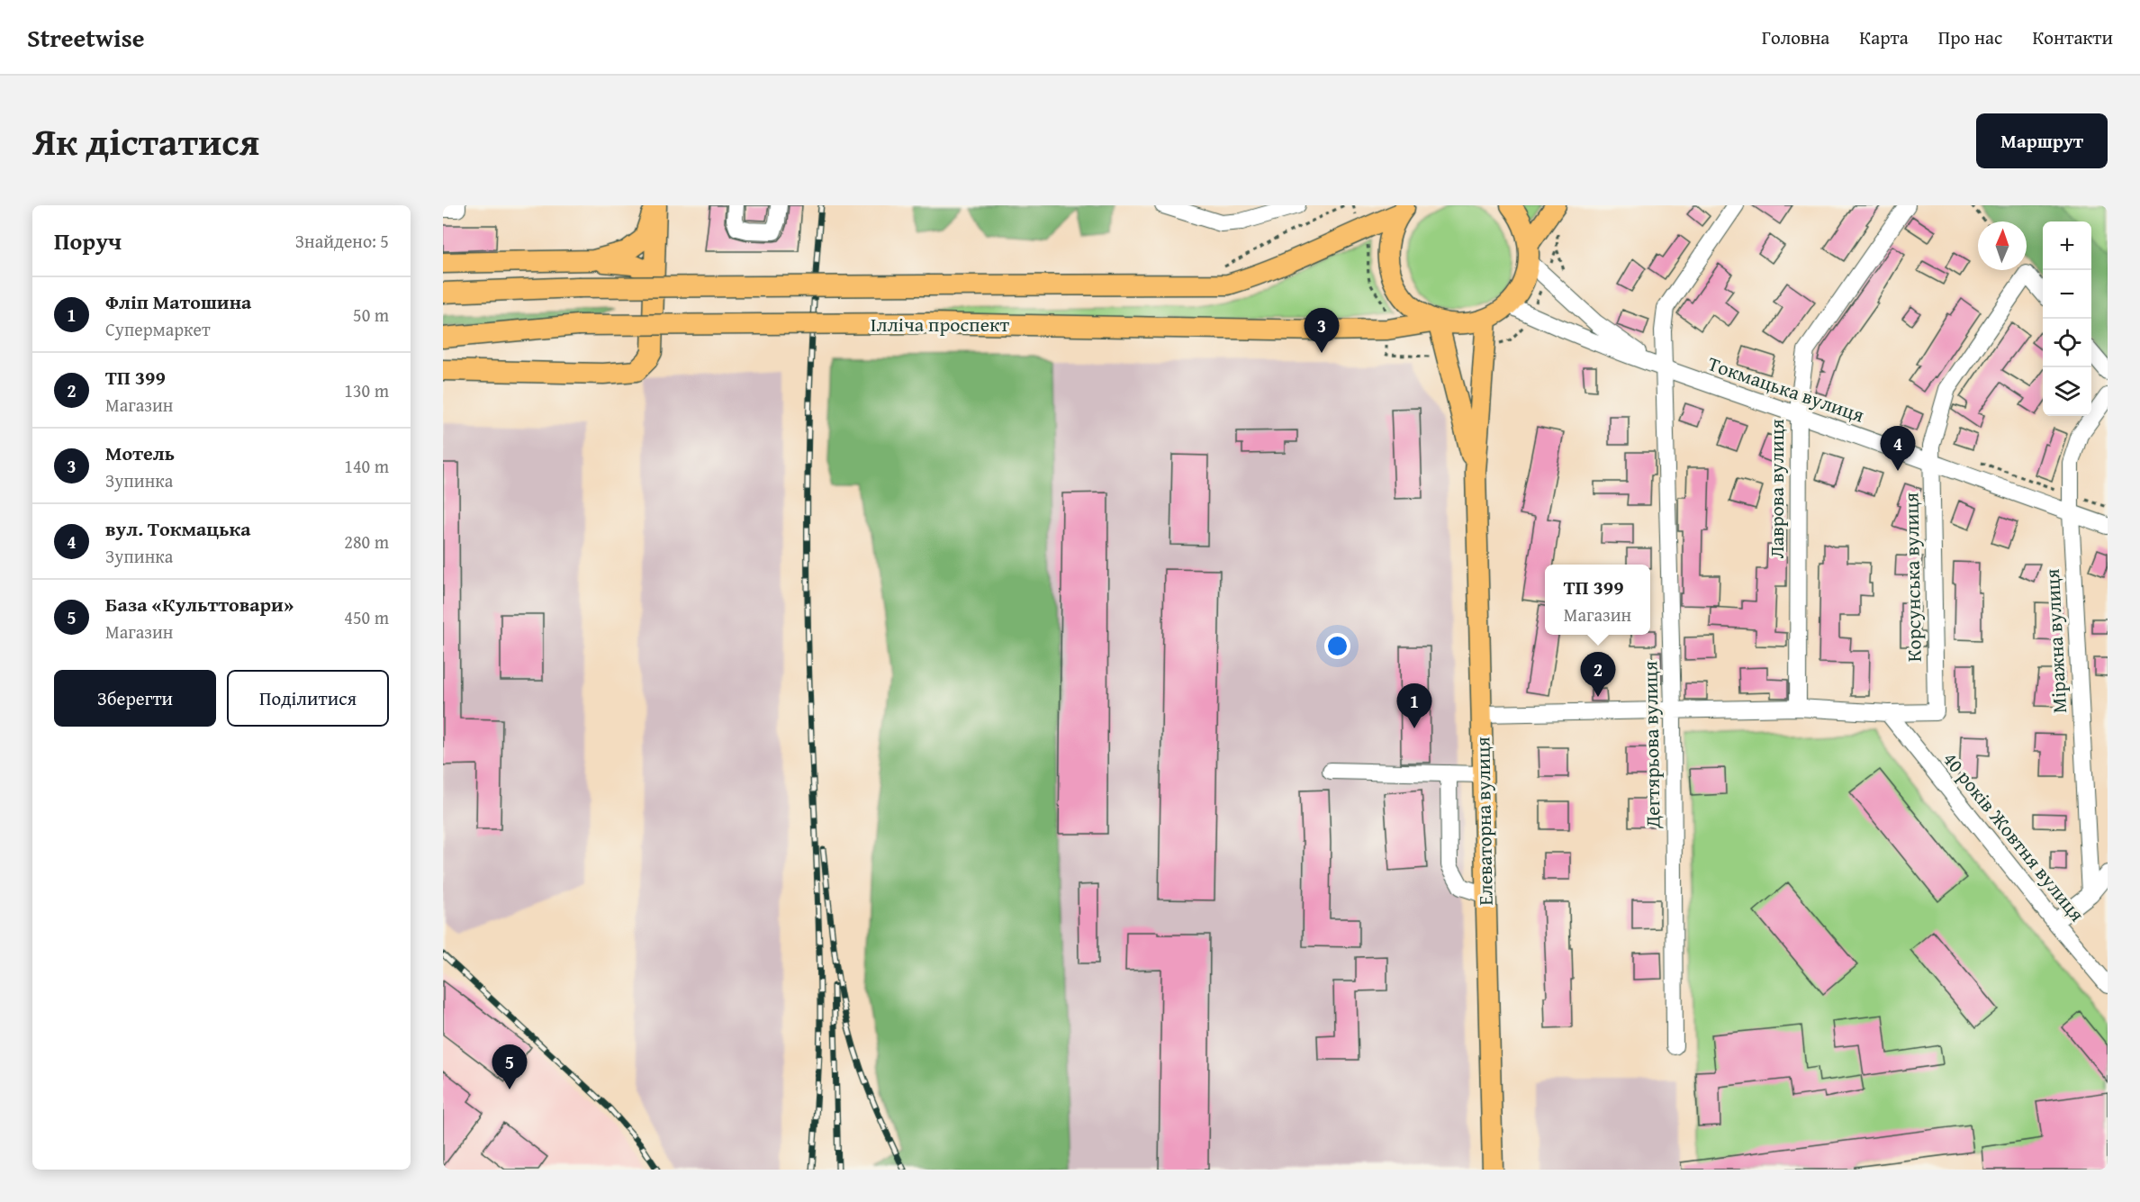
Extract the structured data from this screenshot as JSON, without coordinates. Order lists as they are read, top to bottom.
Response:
{
  "streets": {
    "main road": ["Ілліча проспект", "Елеваторна вулиця"],
    "street": [
      "Токмацька вулиця",
      "Лаврова вулиця",
      "Корсунська вулиця",
      "Міражна вулиця",
      "Дегтярьова вулиця",
      "40 років Жовтня вулиця"
    ]
  },
  "crossings": [
    ["Ілліча проспект", "Елеваторна вулиця"],
    ["Токмацька вулиця", "Лаврова вулиця"],
    ["Токмацька вулиця", "Корсунська вулиця"],
    ["Токмацька вулиця", "Міражна вулиця"],
    ["Токмацька вулиця", "Дегтярьова вулиця"],
    ["Корсунська вулиця", "40 років Жовтня вулиця"]
  ],
  "north": "top",
  "page": {
    "header": "Streetwise",
    "nav": [
      "Головна",
      "Карта",
      "Про нас",
      "Контакти"
    ],
    "title": "Як дістатися",
    "buttons": [
      "Маршрут",
      ["Зберегти", "Поділитися"]
    ],
    "heading": ["Поруч", "Знайдено: 5"],
    "map_buttons": ["+", "−"],
    "list": [
      {
        "mark": "1",
        "name": "Фліп Матошина",
        "note": "Супермаркет",
        "value": "50 m"
      },
      {
        "mark": "2",
        "name": "ТП 399",
        "note": "Магазин",
        "value": "130 m"
      },
      {
        "mark": "3",
        "name": "Мотель",
        "note": "Зупинка",
        "value": "140 m"
      },
      {
        "mark": "4",
        "name": "вул. Токмацька",
        "note": "Зупинка",
        "value": "280 m"
      },
      {
        "mark": "5",
        "name": "База «Культтовари»",
        "note": "Магазин",
        "value": "450 m"
      }
    ],
    "pins": [
      "3",
      "4",
      "2",
      "1",
      "5"
    ],
    "popup": ["ТП 399", "Магазин"]
  }
}
